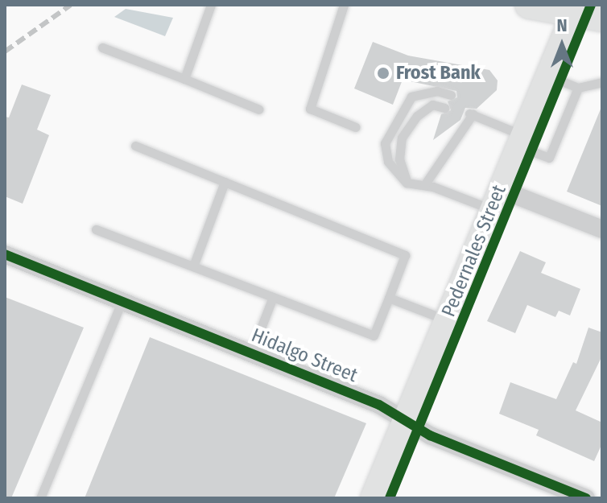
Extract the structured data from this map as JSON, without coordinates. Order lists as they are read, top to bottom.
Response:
{
  "streets": {
    "street": ["Pedernales Street", "Hidalgo Street"]
  },
  "crossings": [
    ["Pedernales Street", "Hidalgo Street"]
  ],
  "places": ["Frost Bank"],
  "north": "top"
}
